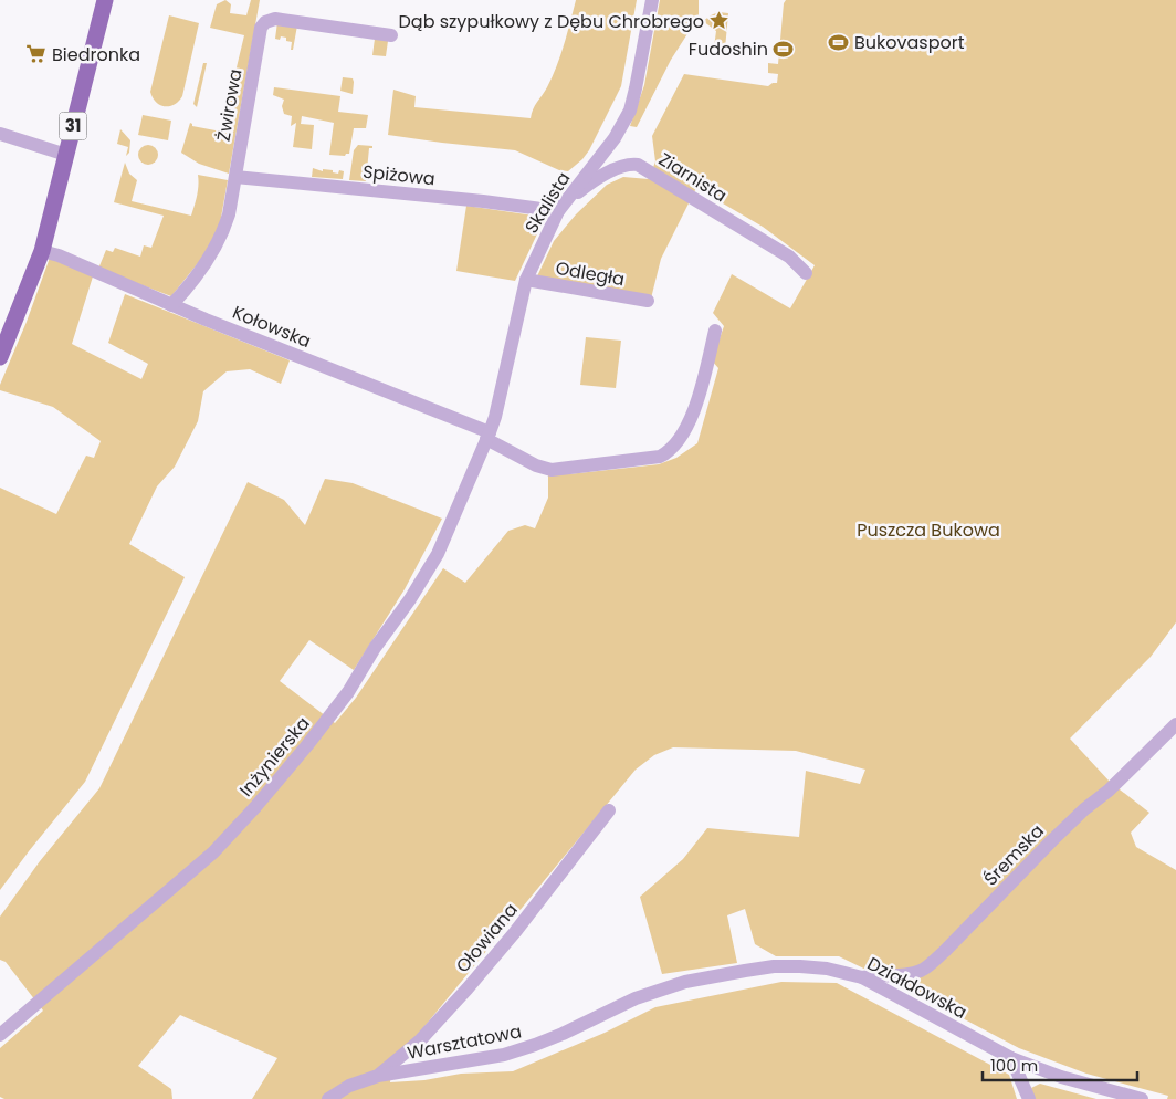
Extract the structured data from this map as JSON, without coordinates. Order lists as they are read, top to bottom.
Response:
{
  "streets": {
    "main road": ["31"],
    "street": [
      "Żwirowa",
      "Spiżowa",
      "Ziarnista",
      "Skalista",
      "Odległa",
      "Kołowska",
      "Inżynierska",
      "Śremska",
      "Ołowiana",
      "Działdowska",
      "Warsztatowa"
    ]
  },
  "crossings": [
    ["Żwirowa", "Spiżowa"],
    ["Żwirowa", "Kołowska"],
    ["31", "Kołowska"],
    ["Spiżowa", "Ziarnista"],
    ["Spiżowa", "Skalista"],
    ["Ziarnista", "Skalista"],
    ["Skalista", "Odległa"],
    ["Skalista", "Kołowska"],
    ["Skalista", "Inżynierska"],
    ["Kołowska", "Inżynierska"],
    ["Śremska", "Działdowska"],
    ["Ołowiana", "Warsztatowa"],
    ["Działdowska", "Warsztatowa"]
  ],
  "parks": ["Puszcza Bukowa"],
  "places": {
    "place": ["Dąb szypułkowy z Dębu Chrobrego"],
    "sports": ["Bukovasport", "Fudoshin"],
    "supermarket": ["Biedronka"]
  },
  "scale_bar": "100 m"
}
